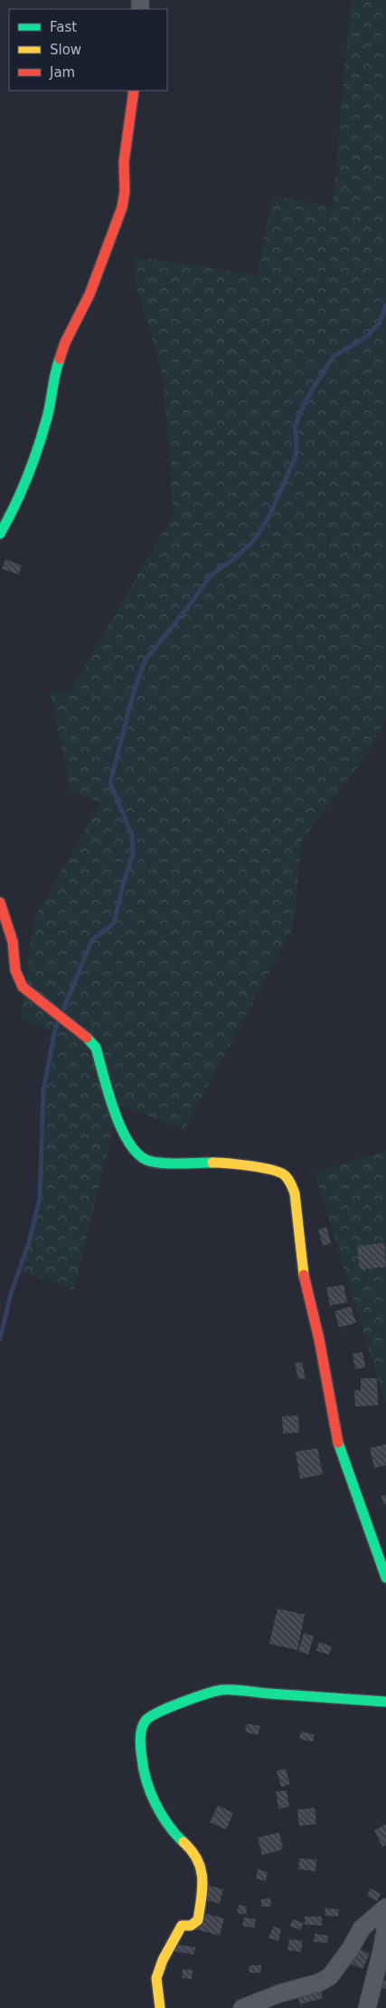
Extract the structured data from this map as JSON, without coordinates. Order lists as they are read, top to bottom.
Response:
{
  "legend": ["Fast", "Slow", "Jam"]
}
